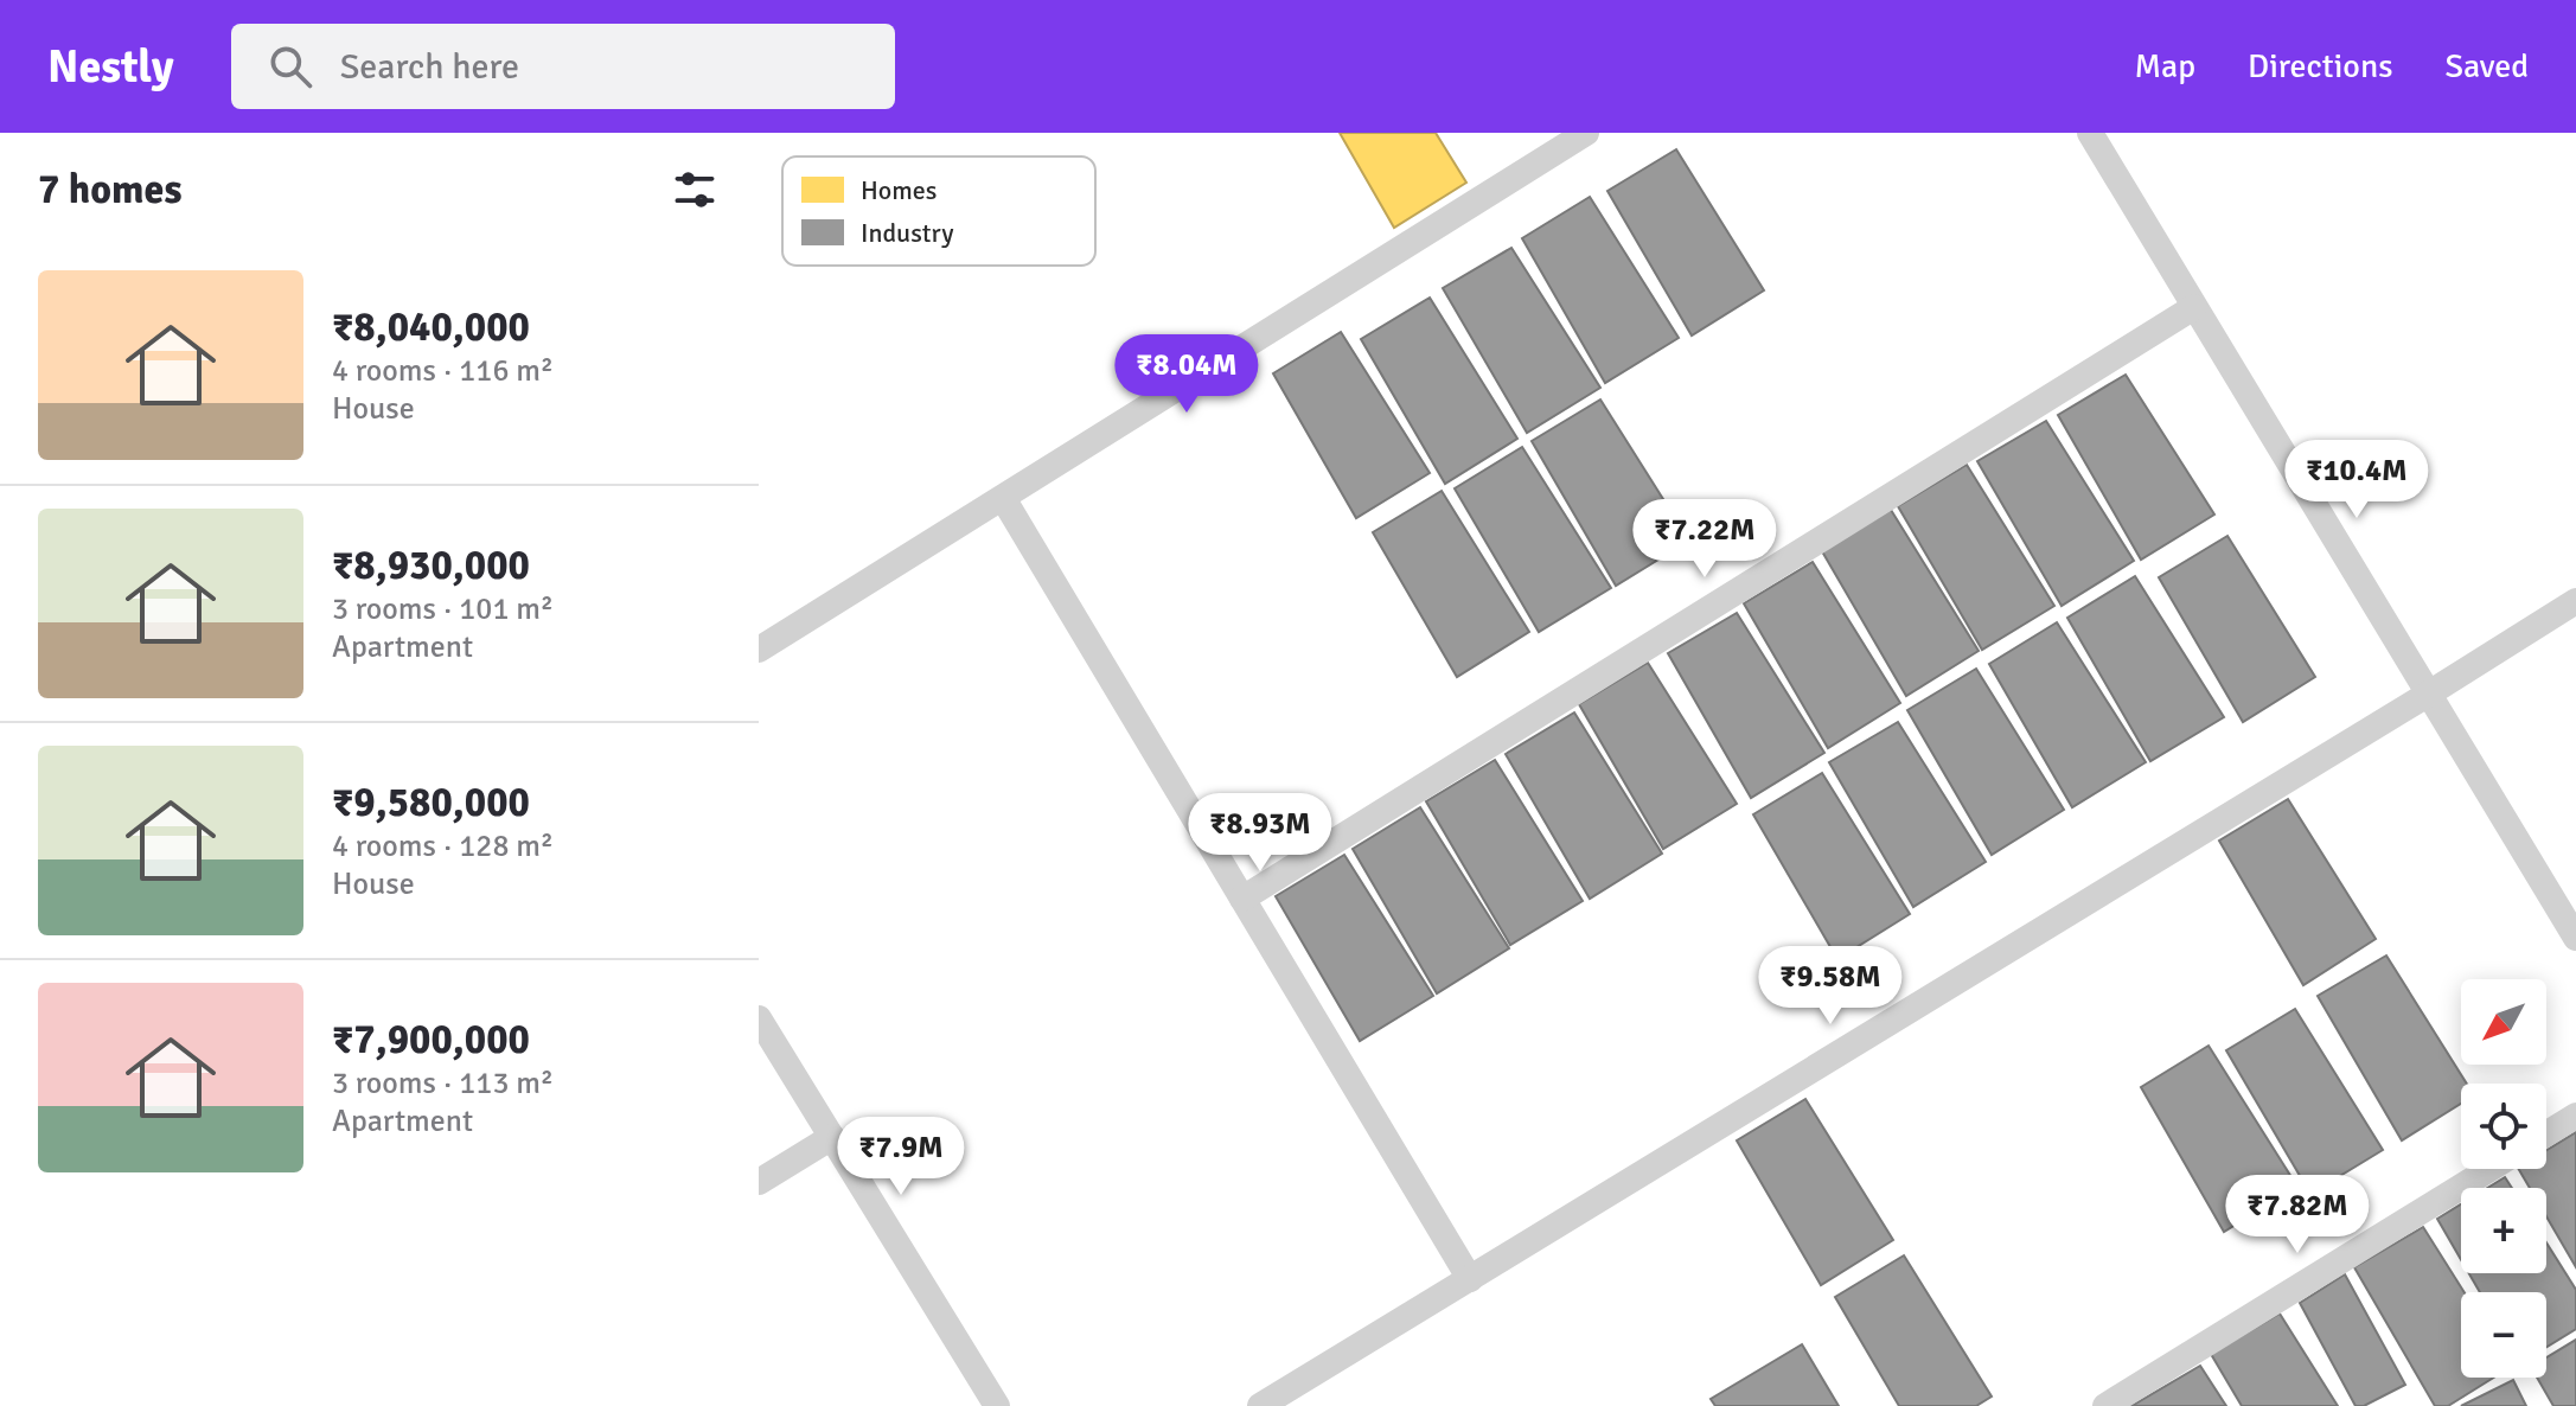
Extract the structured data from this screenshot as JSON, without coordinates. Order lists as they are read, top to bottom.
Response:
{
  "legend": ["Homes", "Industry"],
  "north": "bottom left",
  "page": {
    "header": "Nestly",
    "search": "Search here",
    "nav": ["Map", "Directions", "Saved"],
    "heading": "7 homes",
    "list": [
      {
        "name": "₹8,040,000",
        "note": "4 rooms · 116 m² · House"
      },
      {
        "name": "₹8,930,000",
        "note": "3 rooms · 101 m² · Apartment"
      },
      {
        "name": "₹9,580,000",
        "note": "4 rooms · 128 m² · House"
      },
      {
        "name": "₹7,900,000",
        "note": "3 rooms · 113 m² · Apartment"
      }
    ],
    "price": [
      "₹8.04M",
      "₹10.4M",
      "₹7.22M",
      "₹8.93M",
      "₹9.58M",
      "₹7.9M",
      "₹7.82M"
    ],
    "map_buttons": ["+", "−"]
  }
}
